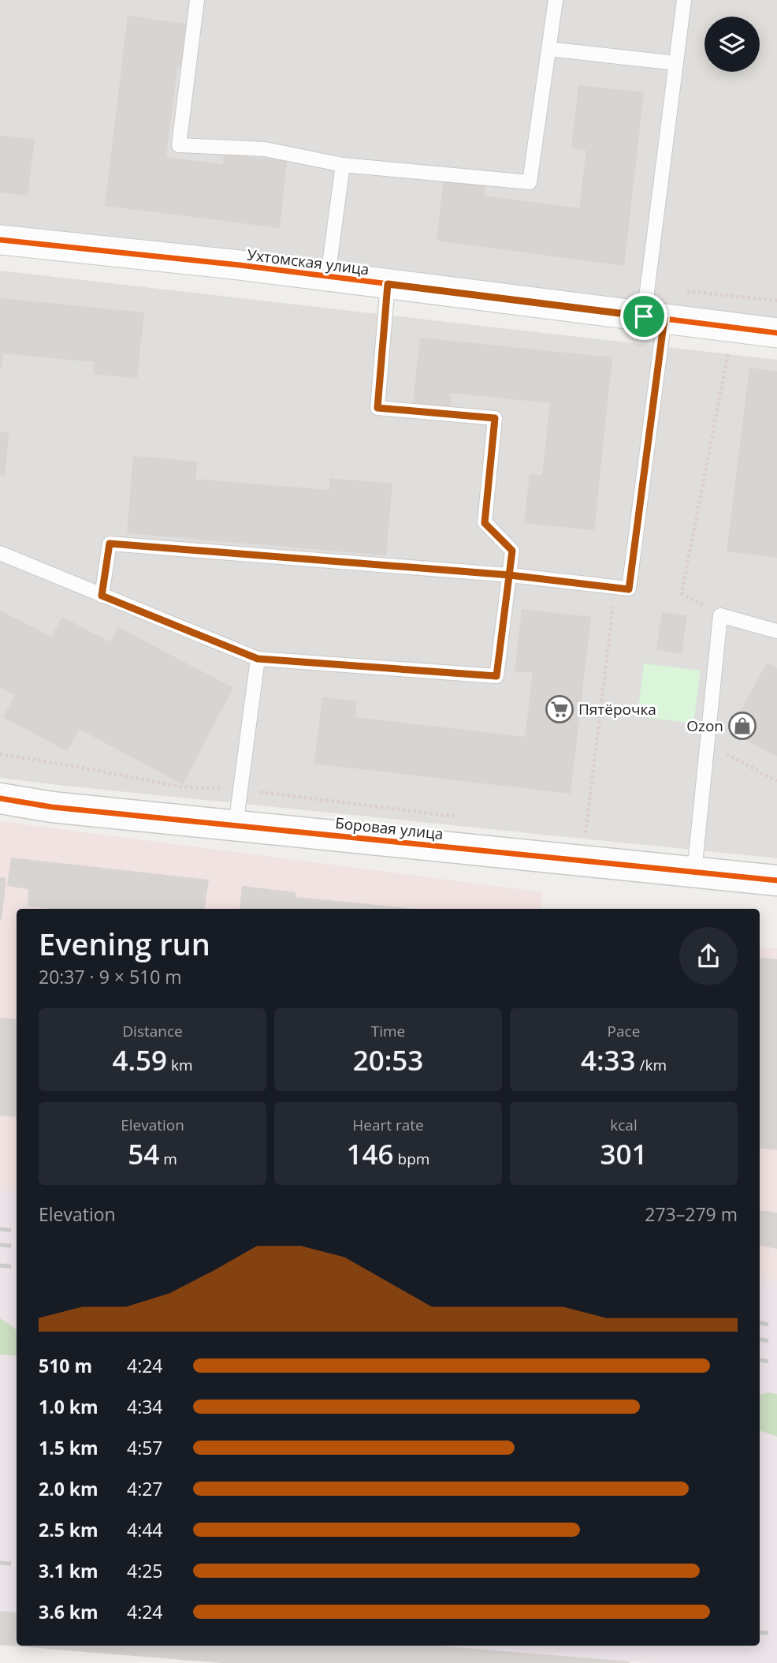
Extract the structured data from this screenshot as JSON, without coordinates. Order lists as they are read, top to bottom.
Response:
{
  "streets": {
    "street": ["Ухтомская улица", "Боровая улица"]
  },
  "places": {
    "supermarket": ["Пятёрочка"],
    "shop": ["Ozon"]
  },
  "page": {
    "heading": ["Evening run", "20:37 · 9 × 510 m"],
    "stats": [
      ["Distance", "4.59 km"],
      ["Time", "20:53"],
      ["Pace", "4:33 /km"],
      ["Elevation", "54 m"],
      ["Heart rate", "146 bpm"],
      ["kcal", "301"]
    ],
    "chart": ["Elevation", "273–279 m"],
    "list": [
      {
        "name": "510 m",
        "note": "4:24"
      },
      {
        "name": "1.0 km",
        "note": "4:34"
      },
      {
        "name": "1.5 km",
        "note": "4:57"
      },
      {
        "name": "2.0 km",
        "note": "4:27"
      },
      {
        "name": "2.5 km",
        "note": "4:44"
      },
      {
        "name": "3.1 km",
        "note": "4:25"
      },
      {
        "name": "3.6 km",
        "note": "4:24"
      }
    ]
  }
}
